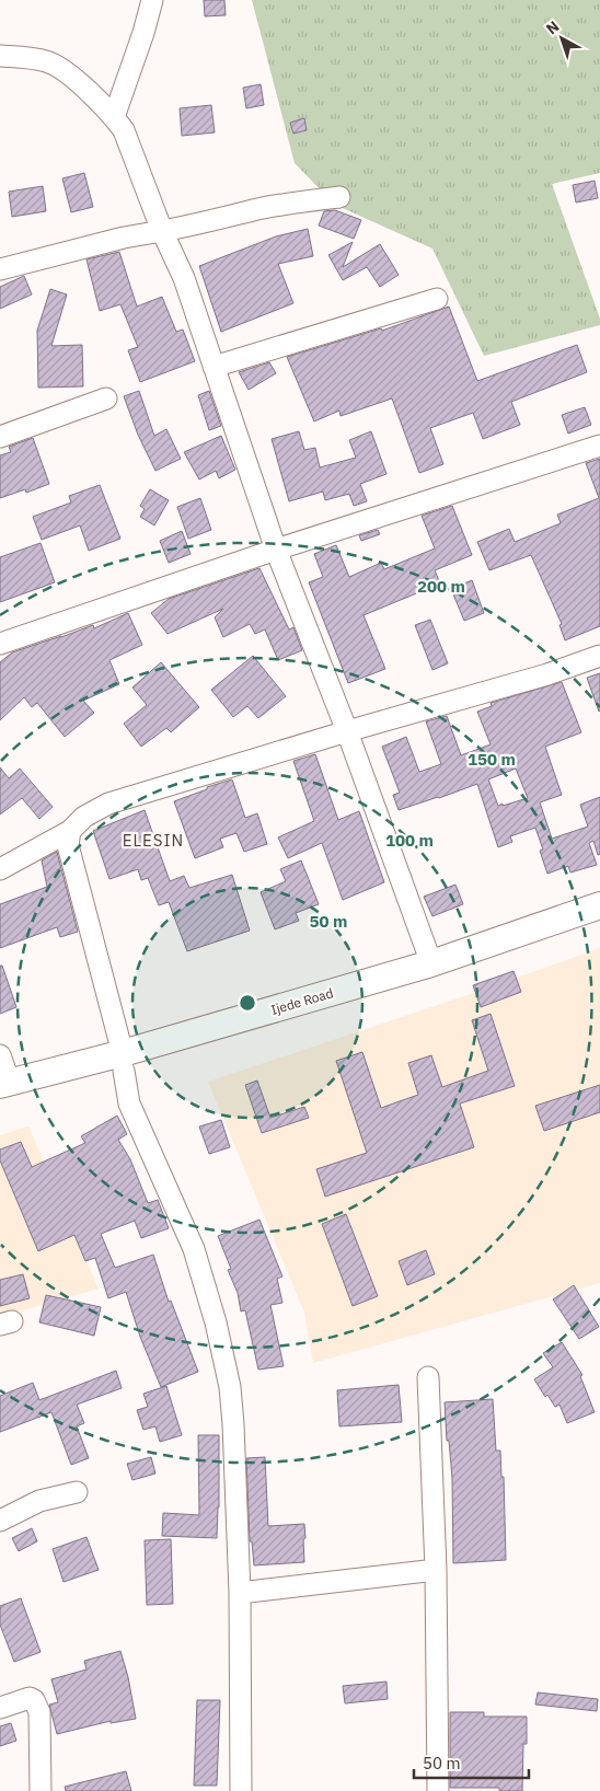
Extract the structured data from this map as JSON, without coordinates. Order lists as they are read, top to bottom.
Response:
{
  "streets": {
    "main road": ["Ijede Road"]
  },
  "districts": ["ELESIN"],
  "scale_bar": "50 m",
  "north": "top left",
  "rings": [
    "200 m",
    "150 m",
    "100 m",
    "50 m"
  ]
}
